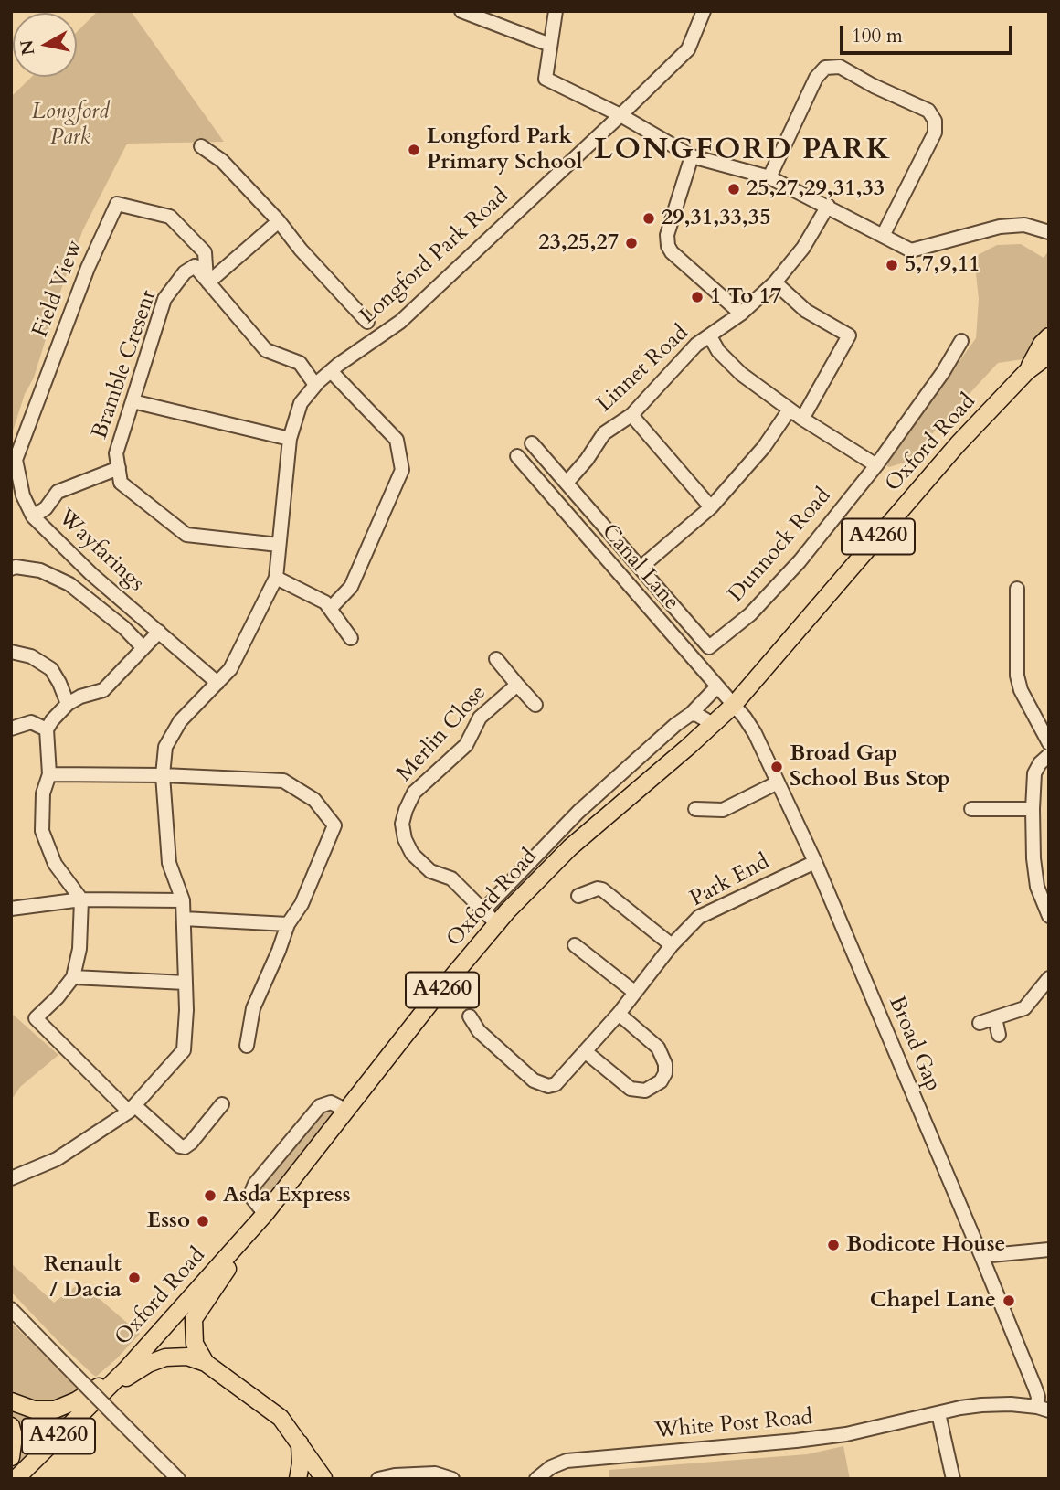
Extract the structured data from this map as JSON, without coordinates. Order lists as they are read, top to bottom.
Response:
{
  "streets": {
    "main road": ["Oxford Road", "A4260"],
    "street": [
      "Longford Park Road",
      "Field View",
      "Bramble Cresent",
      "Linnet Road",
      "Dunnock Road",
      "Wayfarings",
      "Canal Lane",
      "Merlin Close",
      "Park End",
      "Broad Gap",
      "White Post Road"
    ]
  },
  "crossings": [
    ["Longford Park Road", "Bramble Cresent"],
    ["Longford Park Road", "Wayfarings"],
    ["Field View", "Bramble Cresent"],
    ["Field View", "Wayfarings"],
    ["Bramble Cresent", "Wayfarings"],
    ["Oxford Road", "Canal Lane"],
    ["Oxford Road", "Merlin Close"],
    ["Oxford Road", "Broad Gap"],
    ["Canal Lane", "Broad Gap"],
    ["Park End", "Broad Gap"],
    ["Broad Gap", "White Post Road"]
  ],
  "districts": ["LONGFORD PARK"],
  "parks": ["Longford Park"],
  "places": [
    "Longford Park Primary School",
    "25,27,29,31,33",
    "29,31,33,35",
    "23,25,27",
    "5,7,9,11",
    "1 To 17",
    "Broad Gap School Bus Stop",
    "Asda Express",
    "Esso",
    "Bodicote House",
    "Renault / Dacia",
    "Chapel Lane"
  ],
  "scale_bar": "100 m",
  "north": "left"
}
